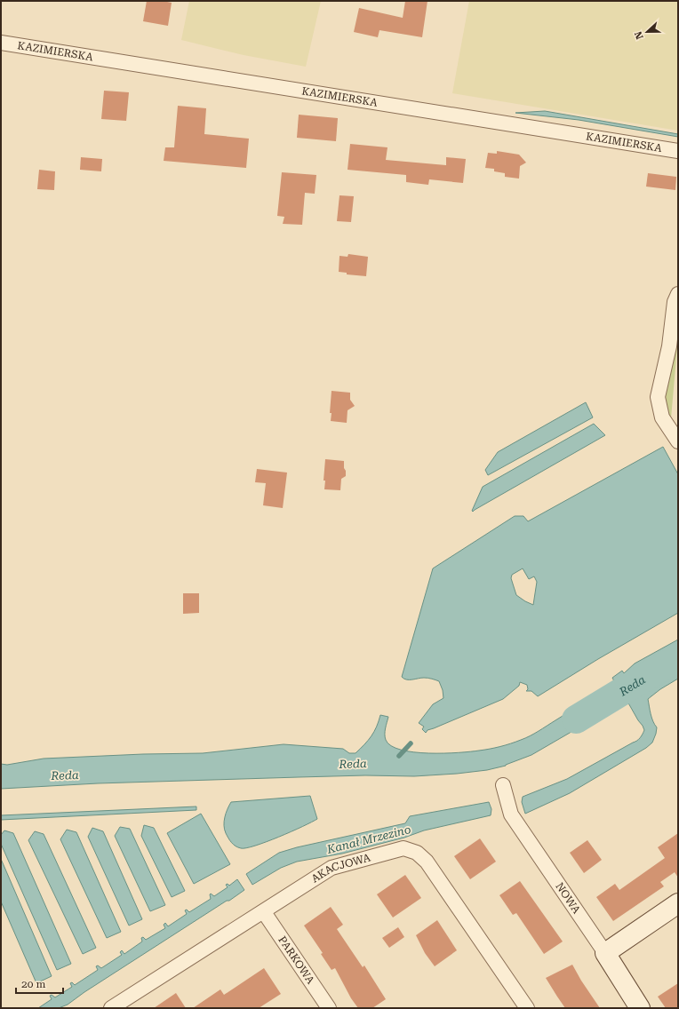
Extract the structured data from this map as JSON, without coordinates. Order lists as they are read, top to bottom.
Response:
{
  "streets": {
    "street": [
      "KAZIMIERSKA",
      "AKACJOWA",
      "NOWA",
      "PARKOWA"
    ]
  },
  "crossings": [
    ["AKACJOWA", "PARKOWA"]
  ],
  "water": ["Reda", "Kanał Mrzezino"],
  "scale_bar": "20 m",
  "north": "left"
}
